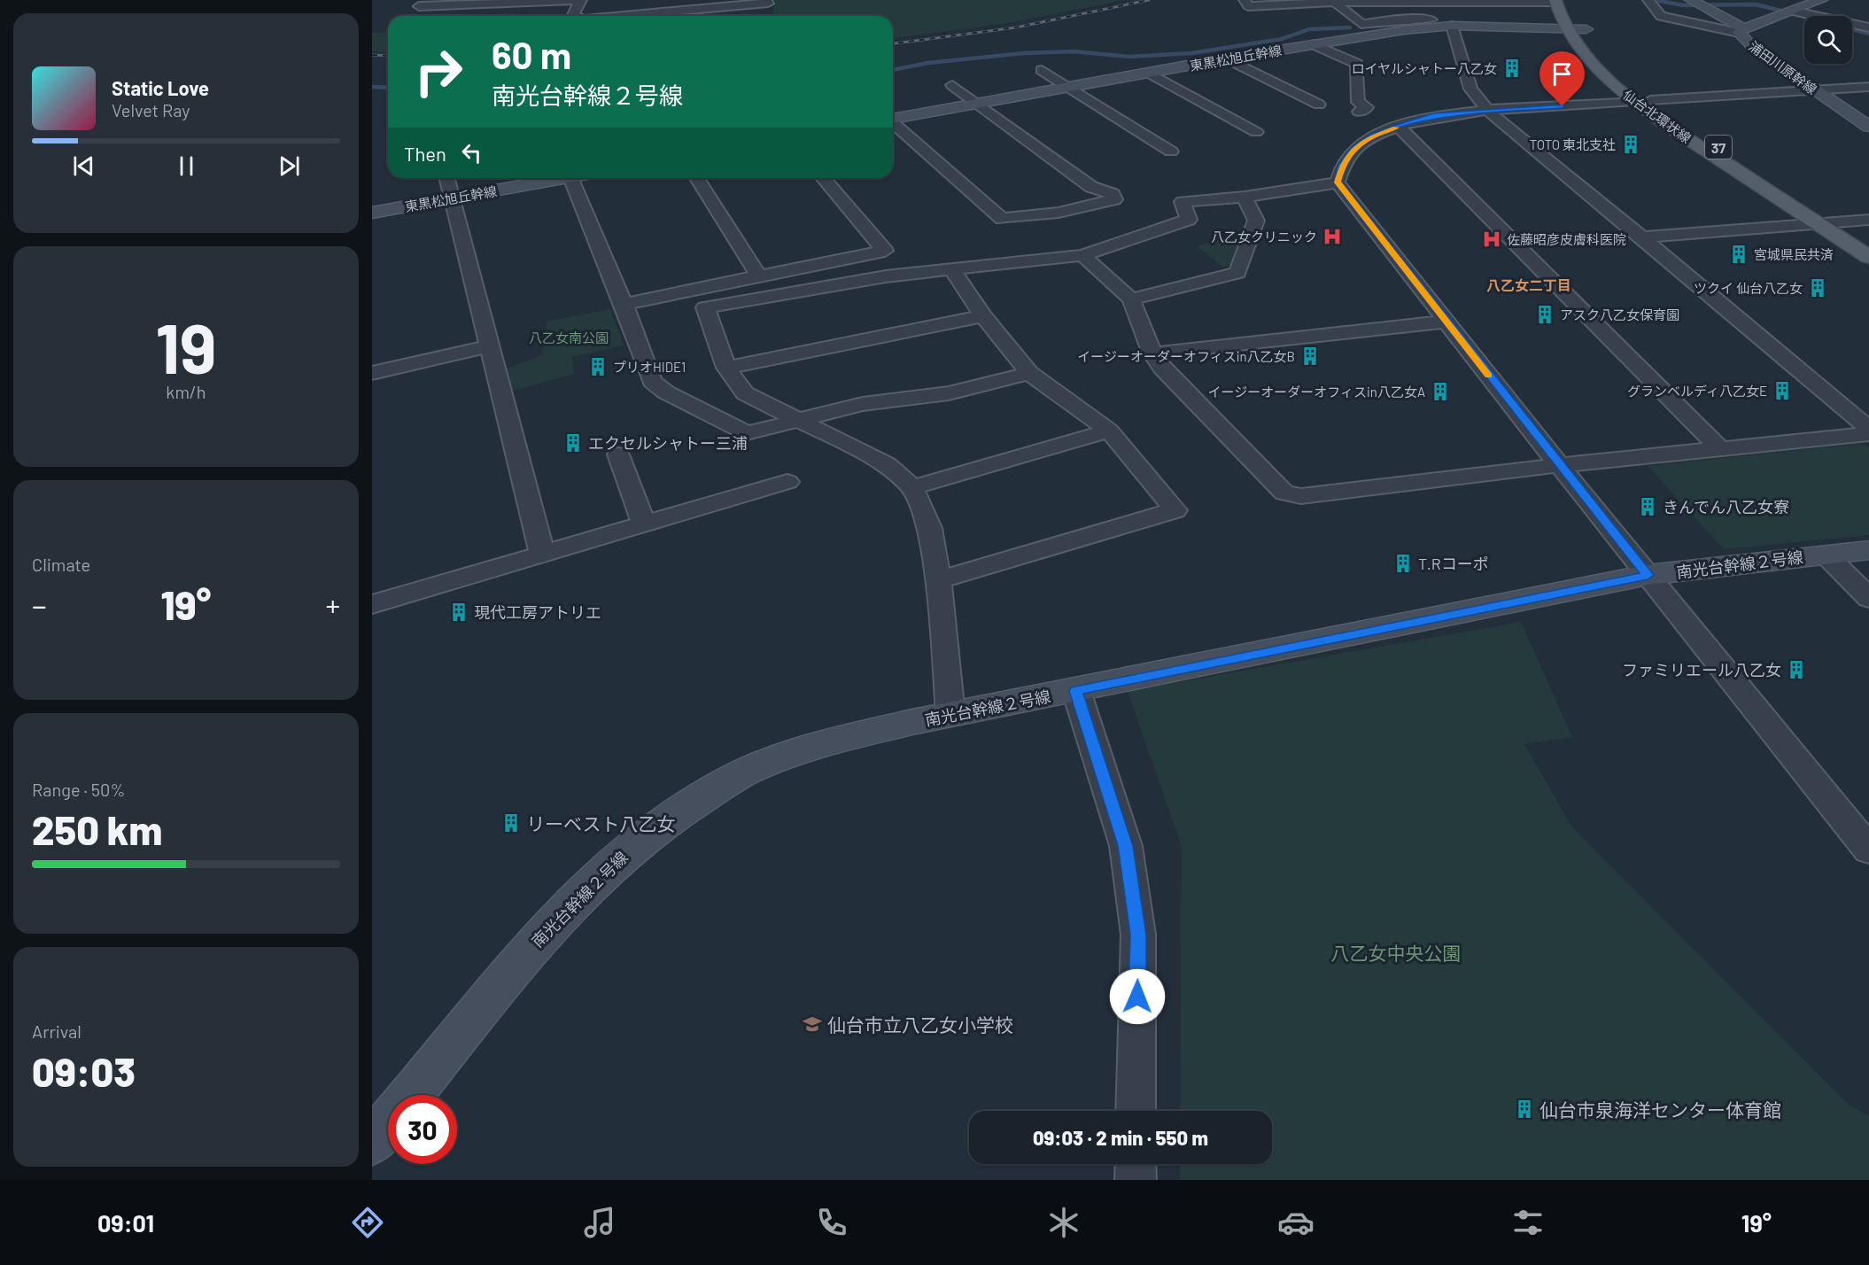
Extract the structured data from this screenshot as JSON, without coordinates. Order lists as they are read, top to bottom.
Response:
{
  "streets": {
    "main road": ["仙台北環状線", "37"],
    "street": ["東黒松旭丘幹線", "浦田川原幹線", "南光台幹線２号線"]
  },
  "crossings": [
    ["東黒松旭丘幹線", "仙台北環状線"]
  ],
  "districts": ["八乙女二丁目"],
  "parks": ["八乙女南公園", "八乙女中央公園"],
  "places": {
    "building": [
      "ロイヤルシャトー八乙女",
      "TOTO 東北支社",
      "宮城県民共済",
      "ツクイ 仙台八乙女",
      "アスク八乙女保育園",
      "イージーオーダーオフィスin八乙女B",
      "プリオHIDE1",
      "グランベルディ八乙女E",
      "イージーオーダーオフィスin八乙女A",
      "エクセルシャトー三浦",
      "きんでん八乙女寮",
      "T.Rコーポ",
      "現代工房アトリエ",
      "ファミリエール八乙女",
      "リーベスト八乙女",
      "仙台市泉海洋センター体育館"
    ],
    "hospital": ["八乙女クリニック", "佐藤昭彦皮膚科医院"],
    "school or university": ["仙台市立八乙女小学校"]
  },
  "page": {
    "turn": ["60 m", "南光台幹線２号線"],
    "song": ["Static Love", "Velvet Ray"],
    "then": "Then",
    "tile": [
      ["19", "km/h"],
      "Climate",
      ["Range · 50%", "250 km"],
      ["Arrival", "09:03"]
    ],
    "heat": ["−", "19°", "+"],
    "limit": "30",
    "trip": "09:03 · 2 min · 550 m",
    "tabs": ["09:01", "19°"]
  }
}
